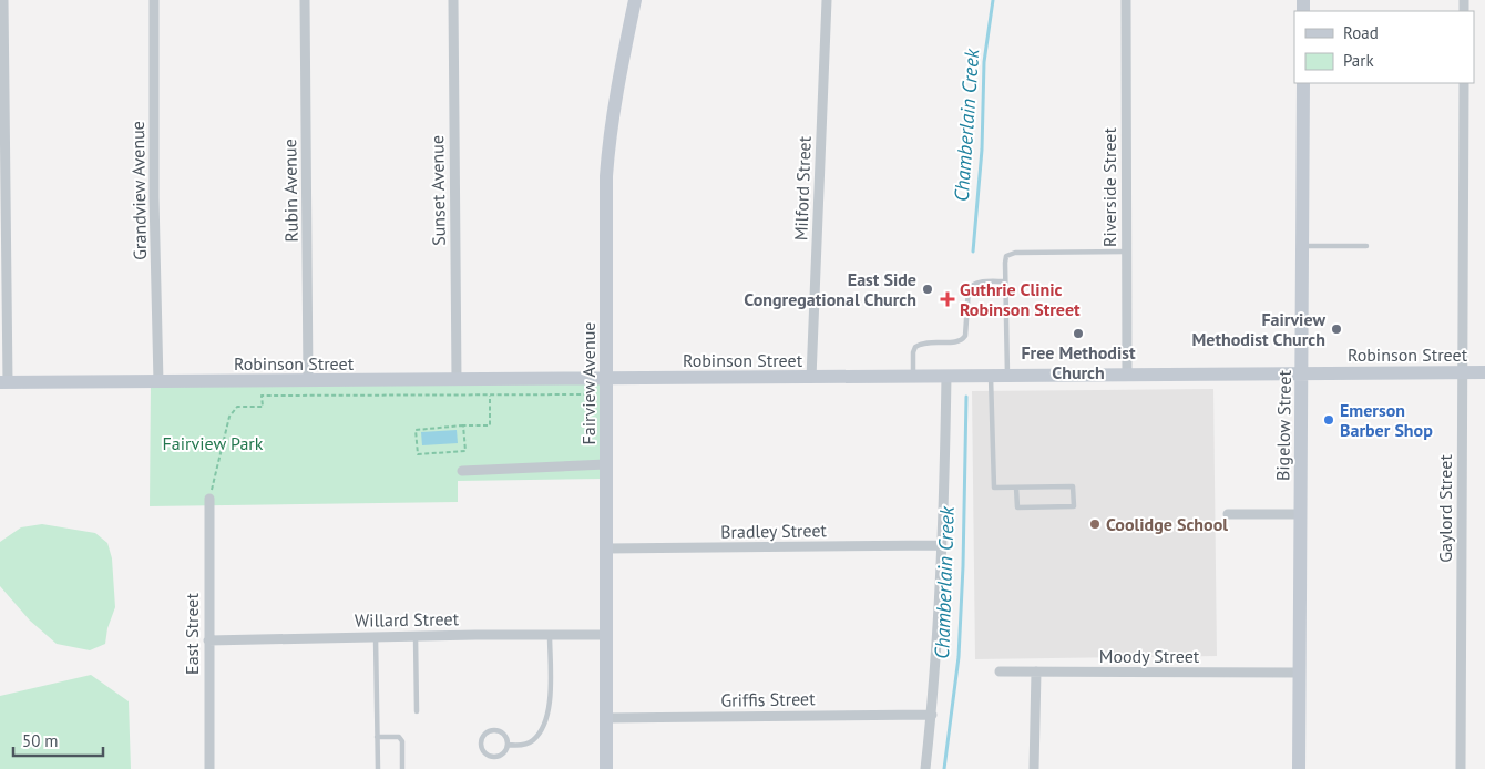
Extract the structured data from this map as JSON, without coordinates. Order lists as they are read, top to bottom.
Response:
{
  "streets": {
    "street": [
      "Riverside Street",
      "Milford Street",
      "Grandview Avenue",
      "Rubin Avenue",
      "Sunset Avenue",
      "Robinson Street",
      "Fairview Avenue",
      "Bigelow Street",
      "Gaylord Street",
      "Bradley Street",
      "Willard Street",
      "East Street",
      "Moody Street",
      "Griffis Street"
    ]
  },
  "crossings": [
    ["Riverside Street", "Robinson Street"],
    ["Milford Street", "Robinson Street"],
    ["Grandview Avenue", "Robinson Street"],
    ["Rubin Avenue", "Robinson Street"],
    ["Sunset Avenue", "Robinson Street"],
    ["Robinson Street", "Fairview Avenue"],
    ["Robinson Street", "Bigelow Street"],
    ["Robinson Street", "Gaylord Street"],
    ["Fairview Avenue", "Bradley Street"],
    ["Fairview Avenue", "Willard Street"],
    ["Fairview Avenue", "Griffis Street"],
    ["Bigelow Street", "Moody Street"],
    ["Willard Street", "East Street"]
  ],
  "water": ["Chamberlain Creek"],
  "parks": ["Fairview Park"],
  "places": {
    "other": [
      "East Side Congregational Church",
      "Fairview Methodist Church",
      "Free Methodist Church",
      "Emerson Barber Shop",
      "Coolidge School"
    ],
    "health": ["Guthrie Clinic Robinson Street"]
  },
  "legend": ["Road", "Park"],
  "scale_bar": "50 m"
}
